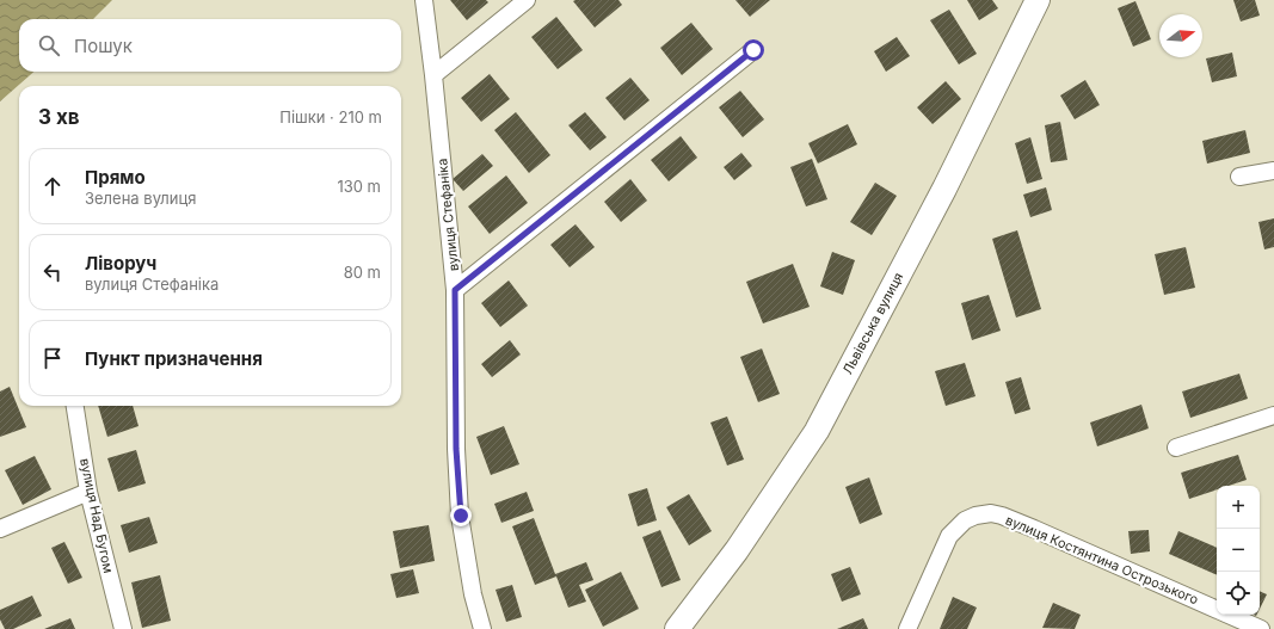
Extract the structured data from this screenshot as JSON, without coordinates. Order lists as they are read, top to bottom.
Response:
{
  "streets": {
    "street": [
      "вулиця Стефаніка",
      "Львівська вулиця",
      "вулиця Над Бугом",
      "вулиця Костянтина Острозького"
    ]
  },
  "north": "right",
  "page": {
    "search": "Пошук",
    "heading": ["3 хв", "Пішки · 210 m"],
    "list": [
      ["Прямо", "Зелена вулиця", "130 m"],
      ["Ліворуч", "вулиця Стефаніка", "80 m"],
      "Пункт призначення"
    ],
    "map_buttons": ["+", "−"]
  }
}
